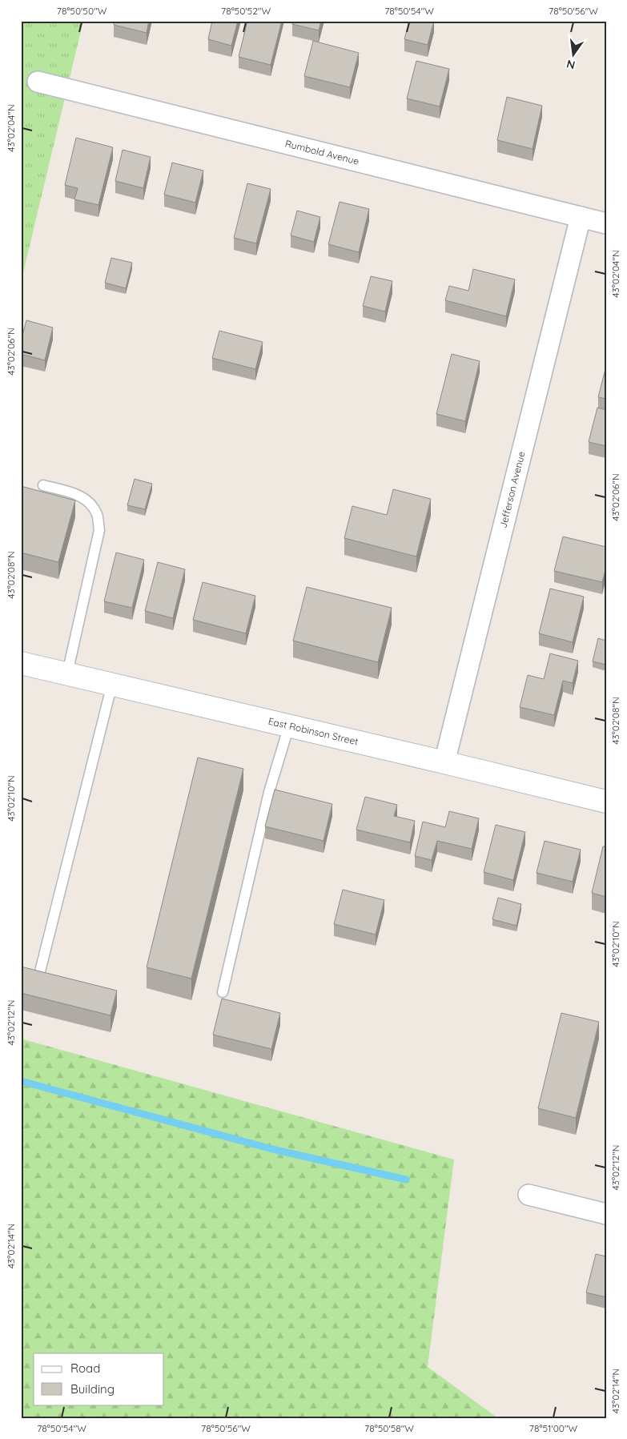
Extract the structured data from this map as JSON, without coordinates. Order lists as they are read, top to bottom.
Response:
{
  "streets": {
    "street": ["Rumbold Avenue", "Jefferson Avenue", "East Robinson Street"]
  },
  "crossings": [
    ["Rumbold Avenue", "Jefferson Avenue"],
    ["Jefferson Avenue", "East Robinson Street"]
  ],
  "legend": ["Road", "Building"],
  "north": "bottom",
  "coordinates": [
    "78°50'50\"W",
    "78°50'52\"W",
    "78°50'54\"W",
    "78°50'56\"W",
    "43°02'04\"N",
    "43°02'06\"N",
    "43°02'08\"N",
    "43°02'10\"N",
    "43°02'12\"N",
    "43°02'14\"N",
    "78°50'58\"W",
    "78°51'00\"W"
  ]
}
